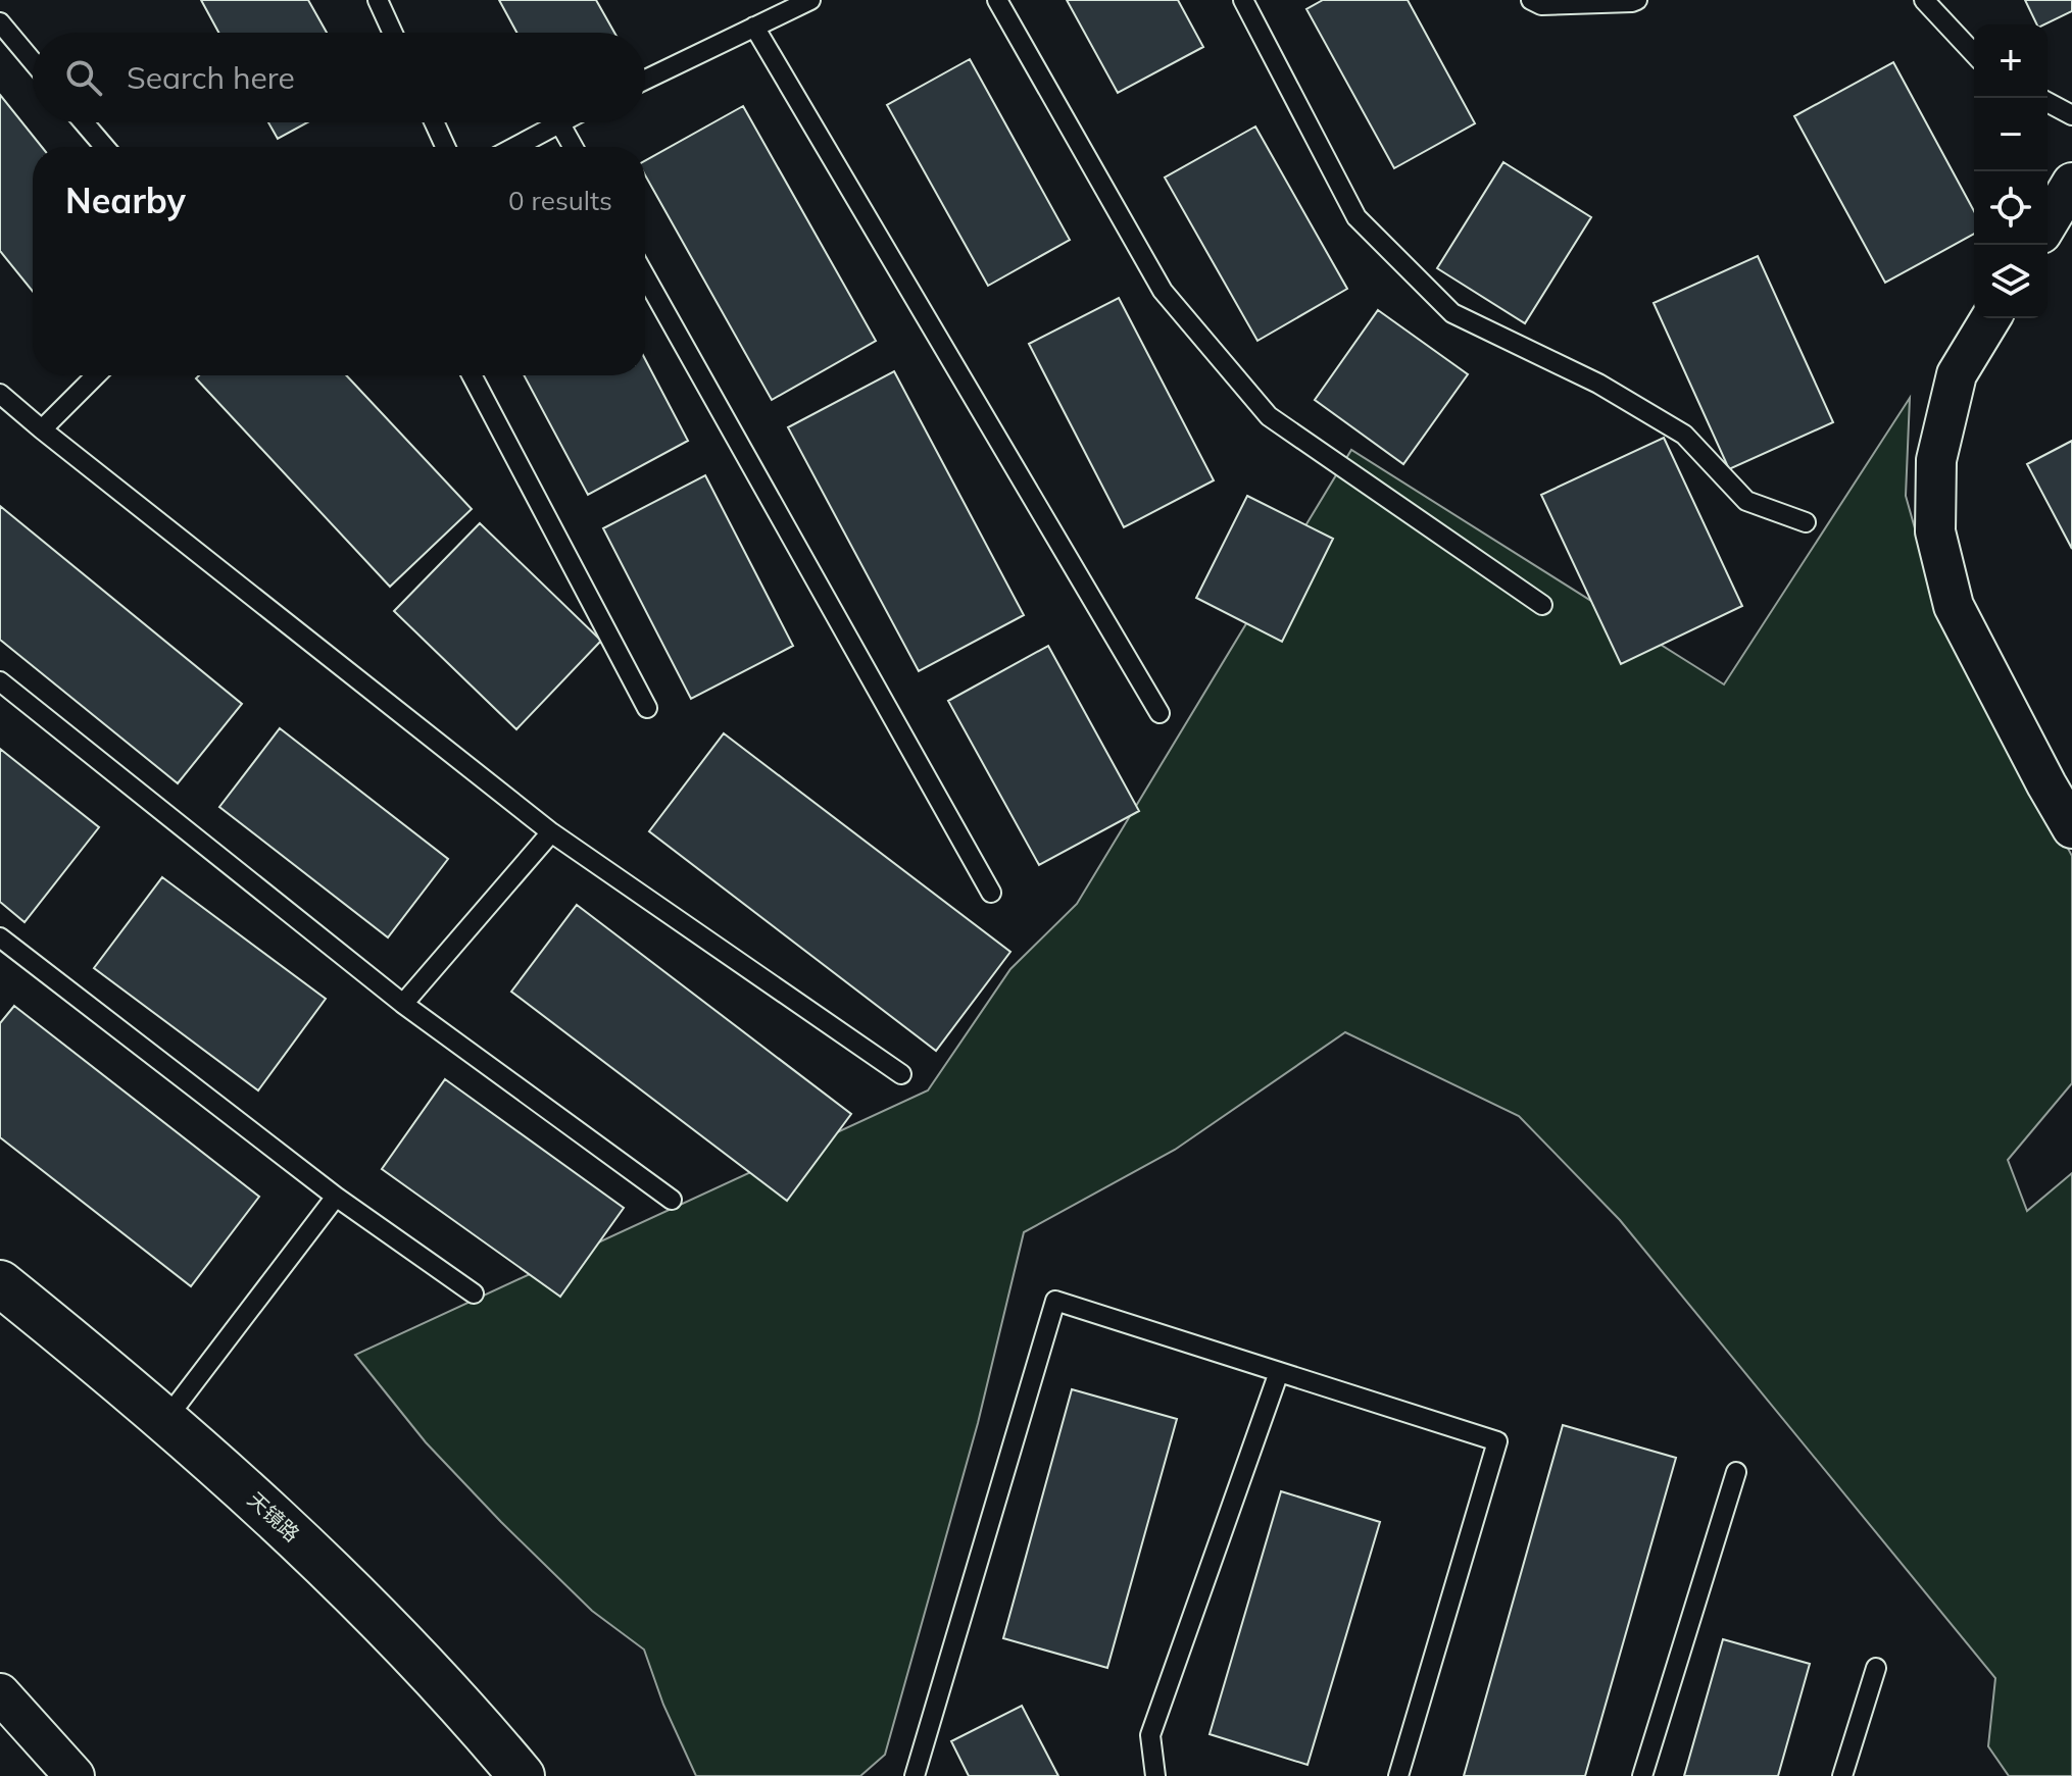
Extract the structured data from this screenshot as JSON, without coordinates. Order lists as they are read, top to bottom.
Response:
{
  "streets": {
    "street": ["天镜路"]
  },
  "page": {
    "map_buttons": ["+", "−"],
    "search": "Search here",
    "heading": ["Nearby", "0 results"]
  }
}
